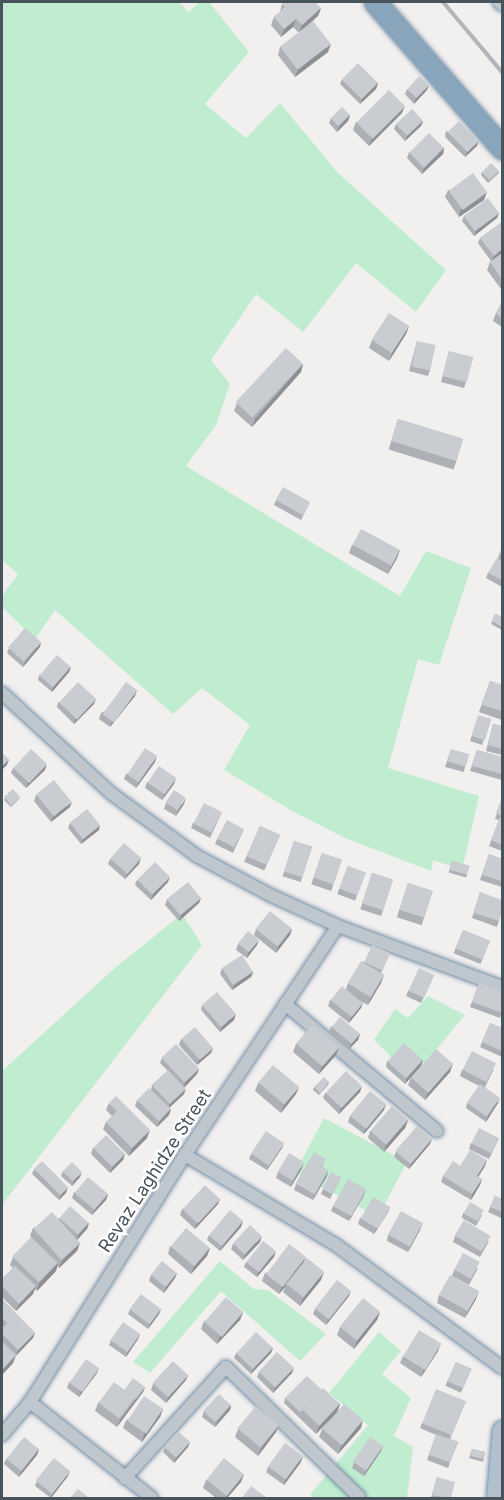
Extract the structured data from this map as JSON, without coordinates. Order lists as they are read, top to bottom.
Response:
{
  "streets": {
    "street": ["Revaz Laghidze Street"]
  }
}
